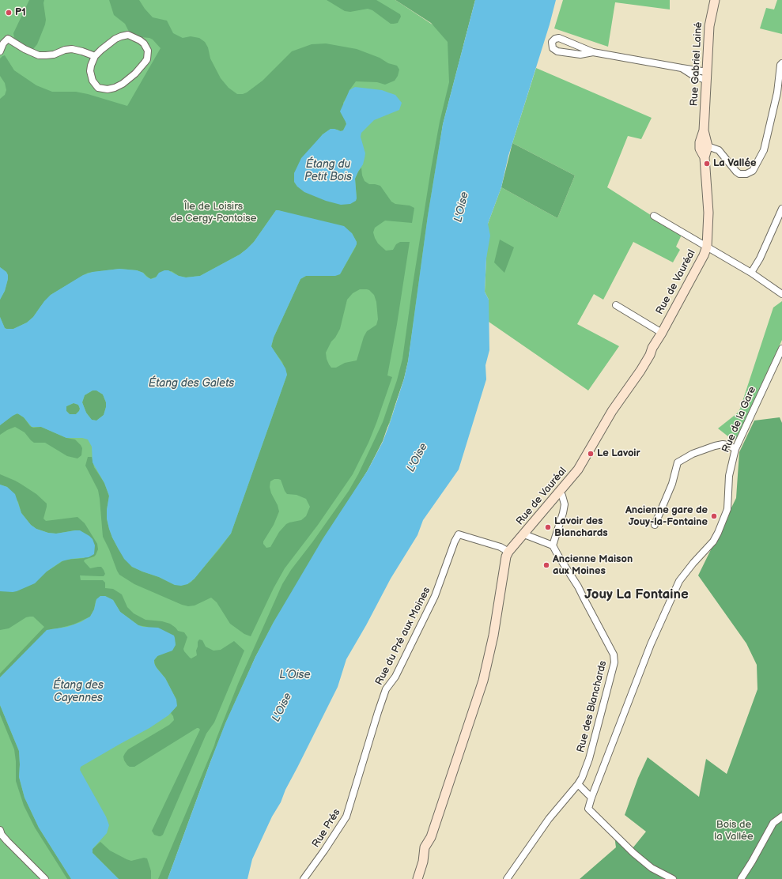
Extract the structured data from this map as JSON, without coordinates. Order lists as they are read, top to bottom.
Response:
{
  "streets": {
    "street": [
      "Rue Gabriel Lainé",
      "Rue de Vauréal",
      "Rue de la Gare",
      "Rue du Pré aux Moines",
      "Rue des Blanchards",
      "Rue Prés"
    ]
  },
  "crossings": [
    ["Rue Gabriel Lainé", "Rue de Vauréal"],
    ["Rue de Vauréal", "Rue du Pré aux Moines"],
    ["Rue du Pré aux Moines", "Rue Prés"]
  ],
  "districts": ["Jouy La Fontaine"],
  "water": [
    "Étang du Petit Bois",
    "L'Oise",
    "Étang des Galets",
    "L’Oise",
    "Étang des Cayennes"
  ],
  "parks": ["Île de Loisirs de Cergy-Pontoise", "Bois de la Vallée"],
  "places": [
    "P1",
    "La Vallée",
    "Le Lavoir",
    "Ancienne gare de Jouy-la-Fontaine",
    "Lavoir des Blanchards",
    "Ancienne Maison aux Moines"
  ]
}
